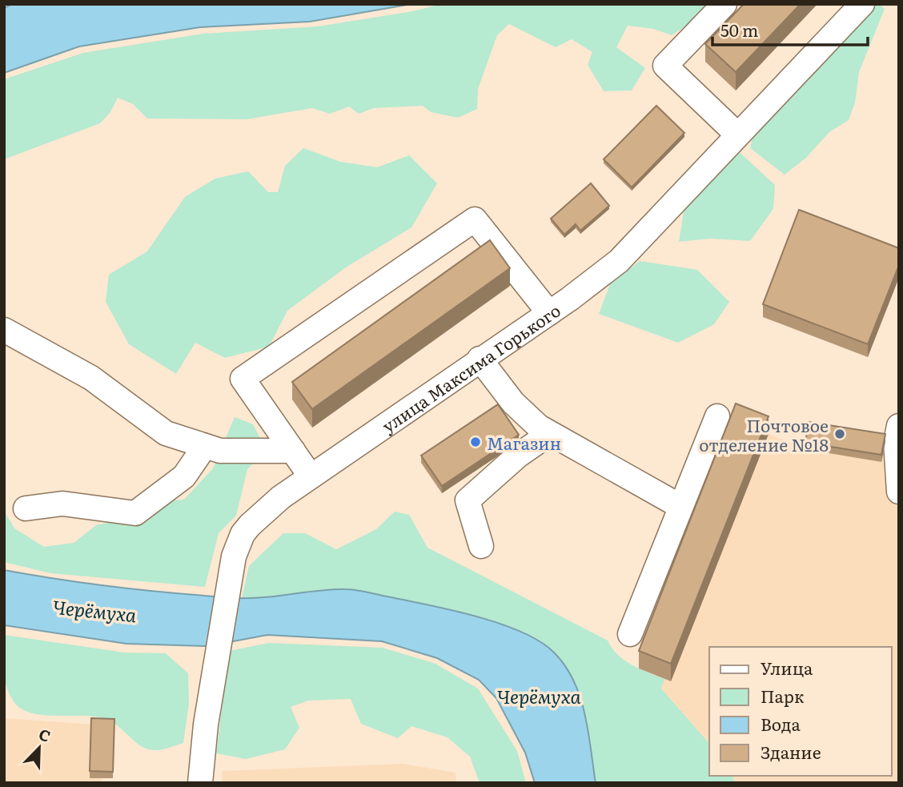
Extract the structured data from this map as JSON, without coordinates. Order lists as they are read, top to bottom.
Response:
{
  "streets": {
    "street": ["улица Максима Горького"]
  },
  "water": ["Черёмуха"],
  "places": ["Почтовое отделение №18", "Магазин"],
  "legend": [
    "Улица",
    "Парк",
    "Вода",
    "Здание"
  ],
  "scale_bar": "50 m",
  "north": "top right"
}
